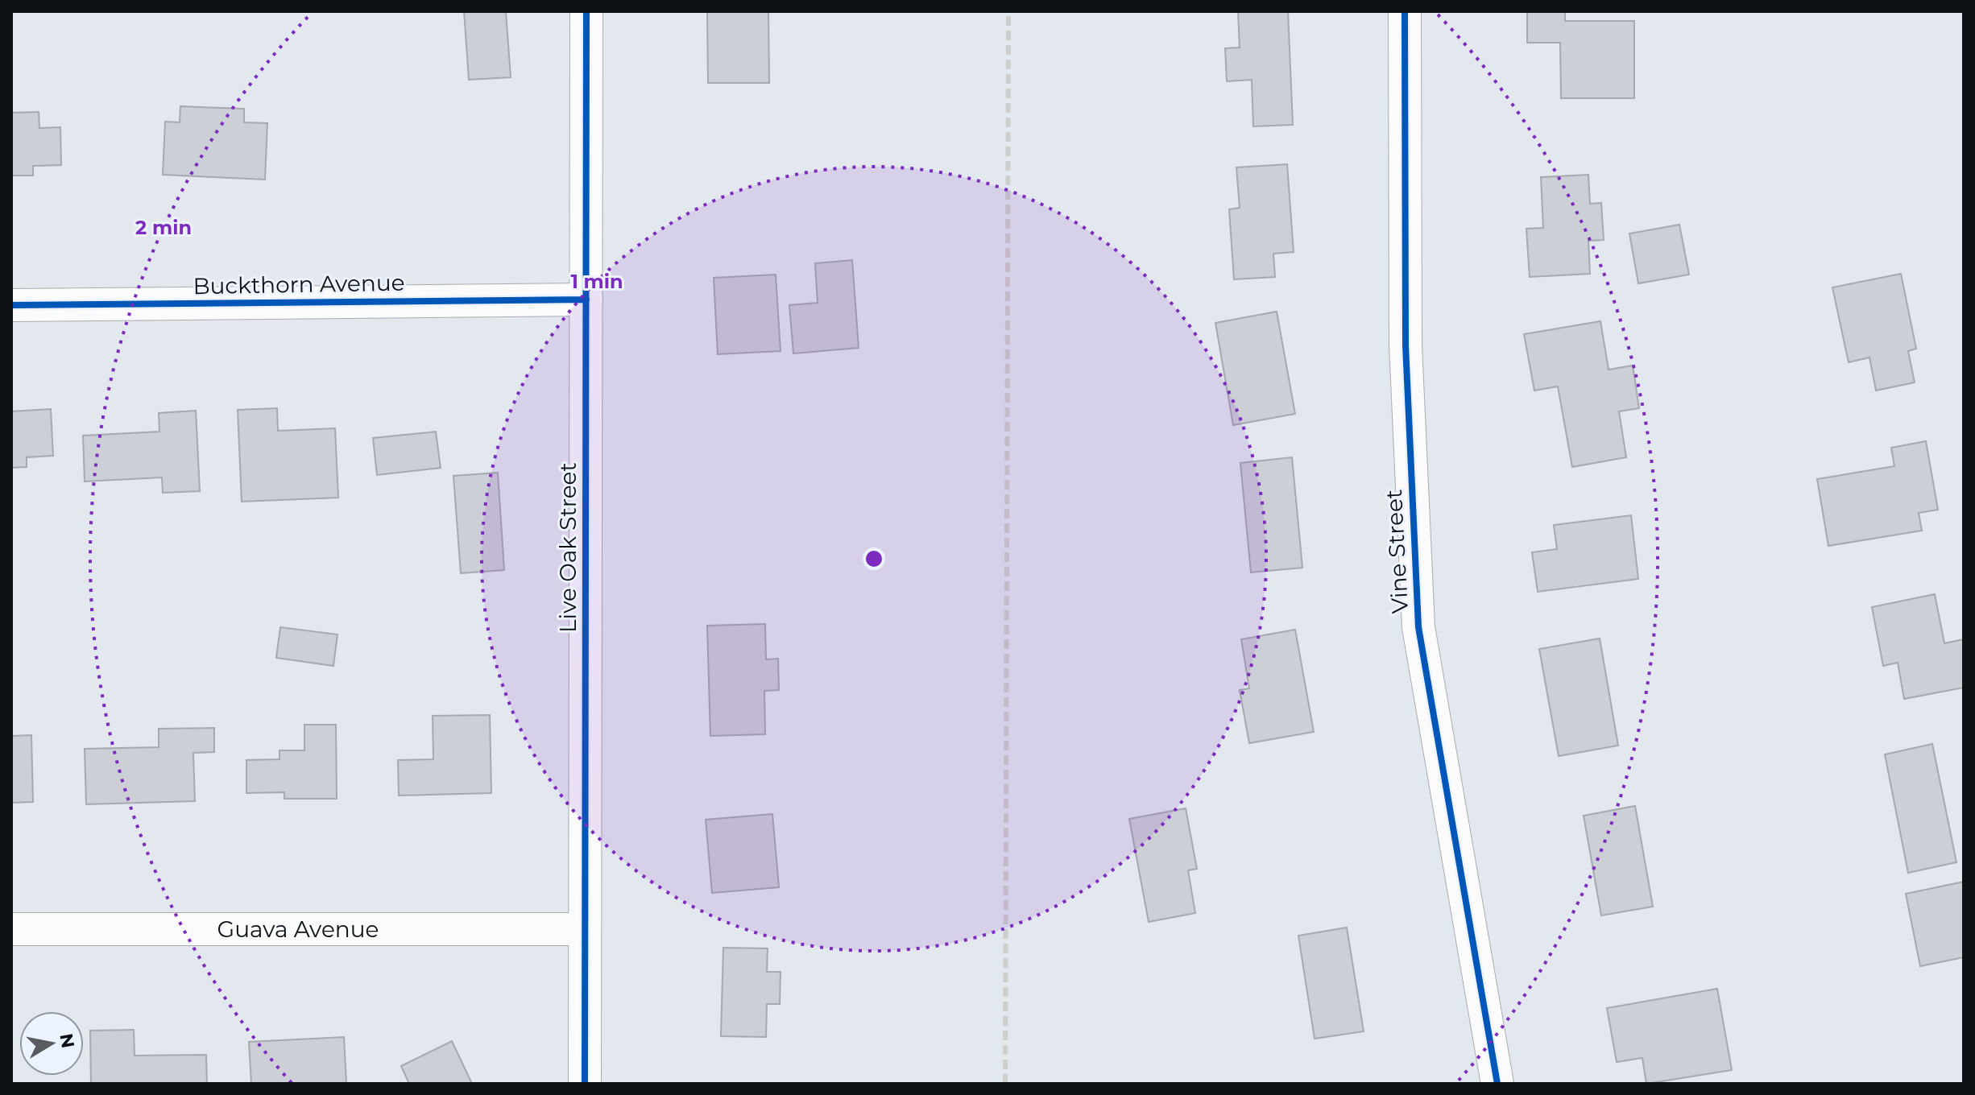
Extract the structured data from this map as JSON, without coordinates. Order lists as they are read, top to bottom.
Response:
{
  "streets": {
    "street": [
      "Buckthorn Avenue",
      "Live Oak Street",
      "Vine Street",
      "Guava Avenue"
    ]
  },
  "crossings": [
    ["Buckthorn Avenue", "Live Oak Street"],
    ["Live Oak Street", "Guava Avenue"]
  ],
  "north": "right",
  "rings": ["2 min", "1 min"]
}
